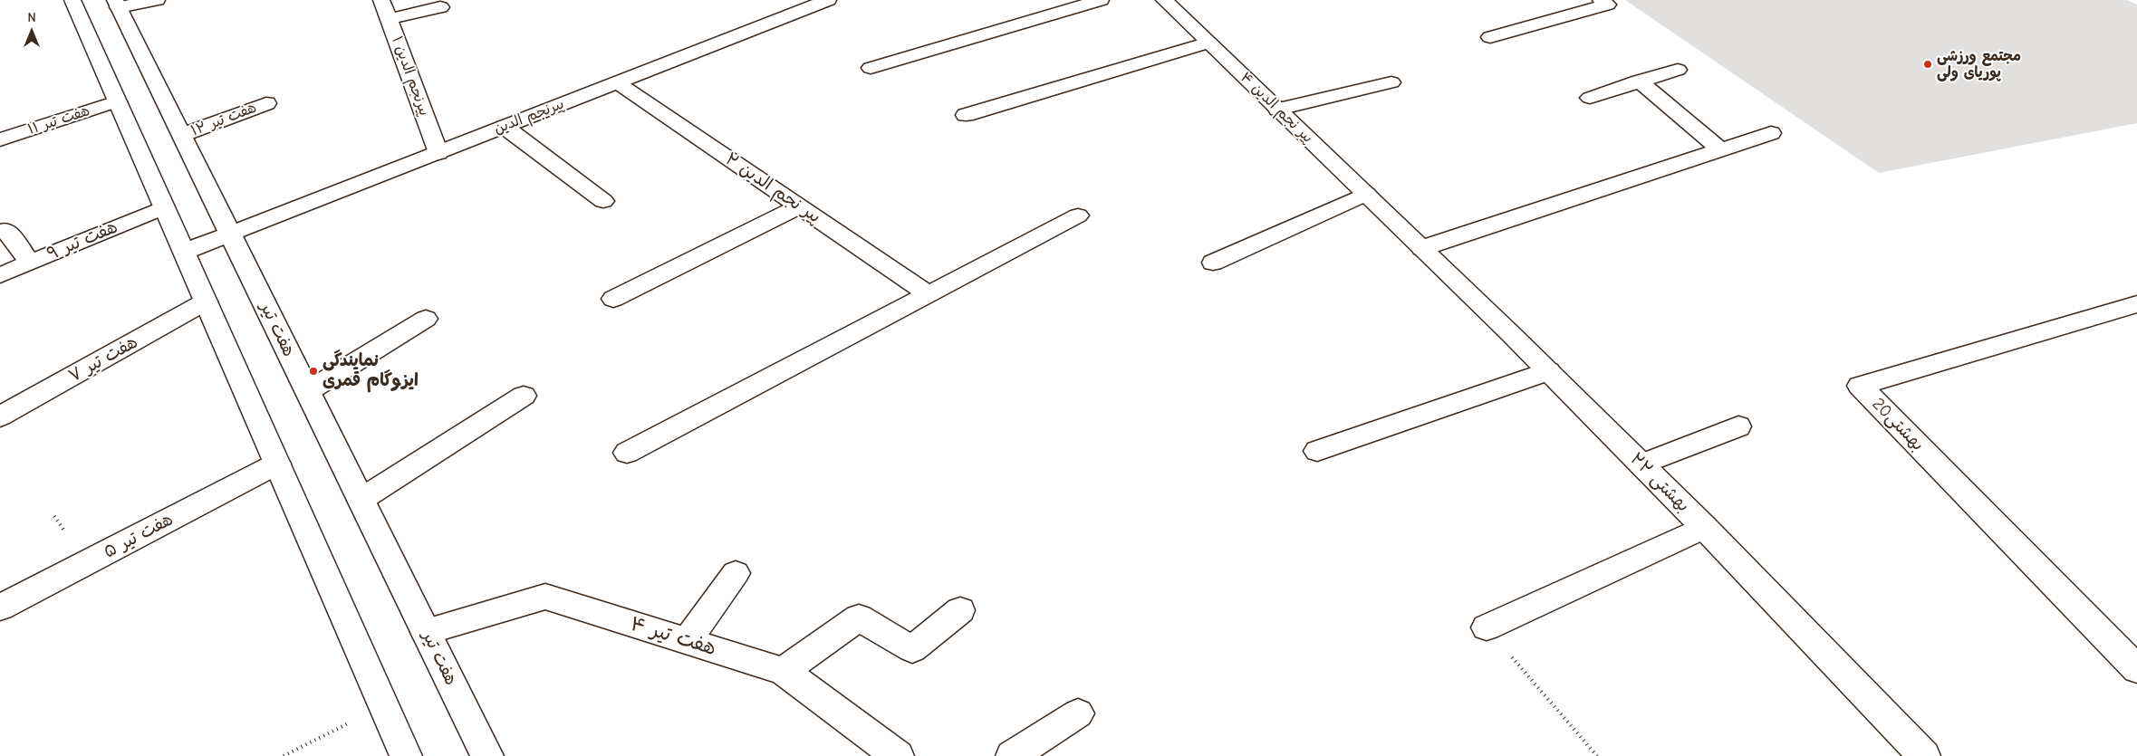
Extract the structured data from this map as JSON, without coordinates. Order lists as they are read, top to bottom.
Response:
{
  "streets": {
    "street": [
      "پیرنجم الدین ۱",
      "پیر نجم الدین ۴",
      "پیرنجم الدین",
      "هفت تیر ۱۲",
      "هفت تیر ۱۱",
      "پیر نجم الدین ۲",
      "هفت تیر ۹",
      "هفت تیر",
      "هفت تیر ۷",
      "بهشتی20",
      "بهشتی ۲۲",
      "هفت تیر ۵",
      "هفت تیر ۴"
    ]
  },
  "crossings": [
    ["پیرنجم الدین ۱", "پیرنجم الدین"],
    ["پیر نجم الدین ۴", "بهشتی ۲۲"],
    ["پیرنجم الدین", "پیر نجم الدین ۲"],
    ["پیرنجم الدین", "هفت تیر"],
    ["هفت تیر ۱۲", "هفت تیر"],
    ["هفت تیر", "هفت تیر ۴"]
  ],
  "places": ["مجتمع ورزشی پوریای ولی", "نمایندگی ایزوگام قمری"],
  "north": "top"
}
